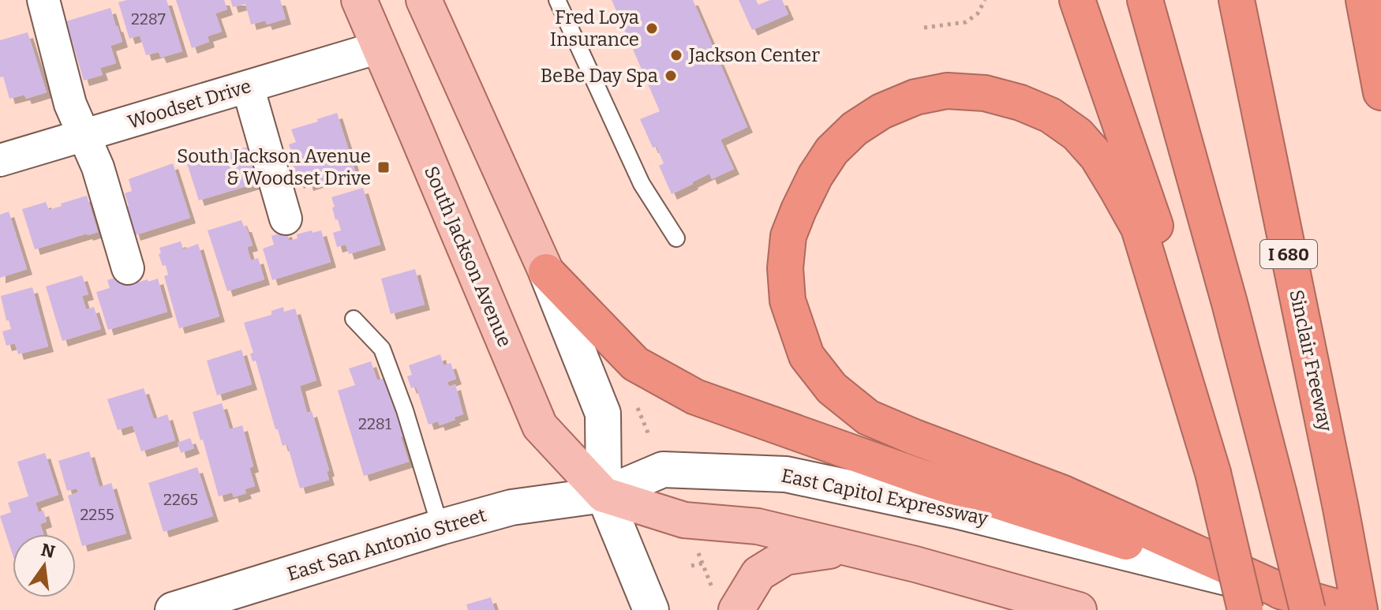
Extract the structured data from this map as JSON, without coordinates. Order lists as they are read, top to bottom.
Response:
{
  "streets": {
    "highway": ["I 680", "Sinclair Freeway", "East Capitol Expressway"],
    "main road": ["South Jackson Avenue", "East San Antonio Street"],
    "street": ["Woodset Drive"]
  },
  "crossings": [
    ["Woodset Drive", "South Jackson Avenue"],
    ["South Jackson Avenue", "East Capitol Expressway"],
    ["South Jackson Avenue", "East San Antonio Street"],
    ["East Capitol Expressway", "East San Antonio Street"]
  ],
  "places": {
    "other": ["Fred Loya Insurance", "Jackson Center", "BeBe Day Spa"],
    "transit": ["South Jackson Avenue & Woodset Drive"]
  },
  "house_numbers": [
    "2287",
    "2281",
    "2265",
    "2255"
  ],
  "north": "top"
}
